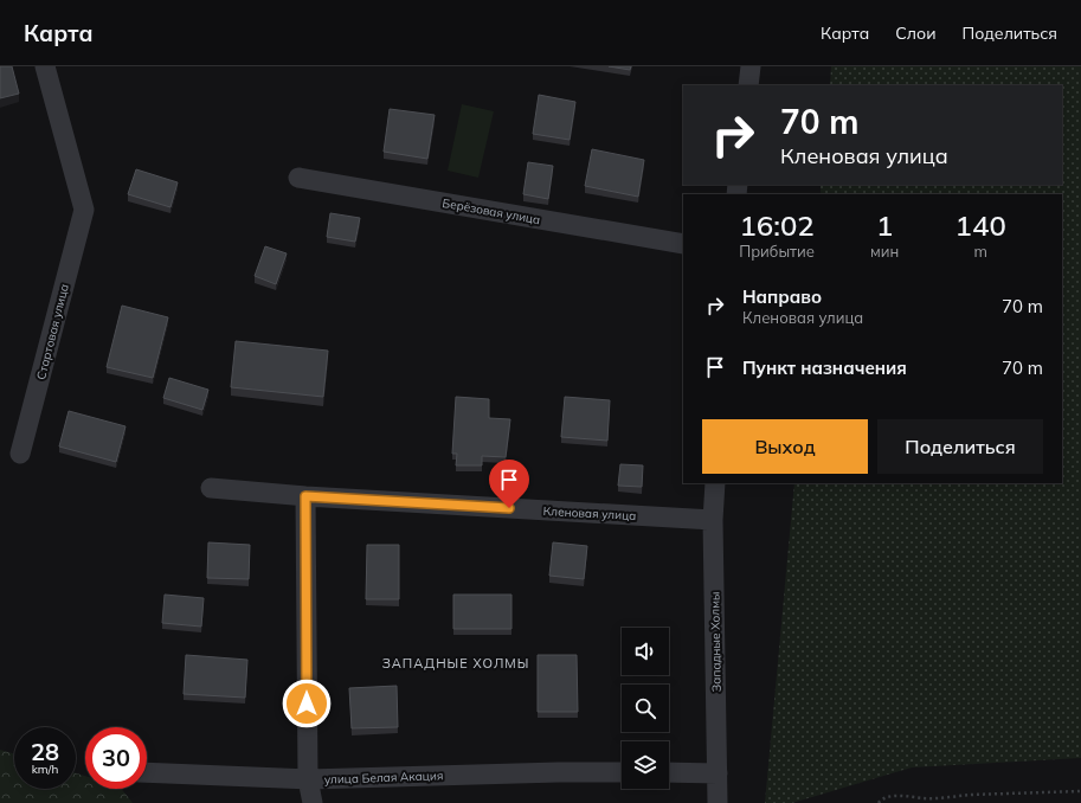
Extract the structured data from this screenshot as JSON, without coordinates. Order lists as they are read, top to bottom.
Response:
{
  "streets": {
    "street": [
      "Берёзовая улица",
      "Стартовая улица",
      "Кленовая улица",
      "Западные Холмы",
      "улица Белая Акация"
    ]
  },
  "crossings": [
    ["Кленовая улица", "Западные Холмы"]
  ],
  "districts": ["ЗАПАДНЫЕ ХОЛМЫ"],
  "page": {
    "header": "Карта",
    "nav": ["Карта", "Слои", "Поделиться"],
    "turn": ["70 m", "Кленовая улица"],
    "eta": [
      "16:02",
      "Прибытие",
      "1",
      "мин",
      "140",
      "m"
    ],
    "list": [
      {
        "name": "Направо",
        "note": "Кленовая улица",
        "value": "70 m"
      },
      {
        "name": "Пункт назначения",
        "value": "70 m"
      }
    ],
    "buttons": ["Выход", "Поделиться"],
    "speed": "28 km/h",
    "limit": "30"
  }
}
